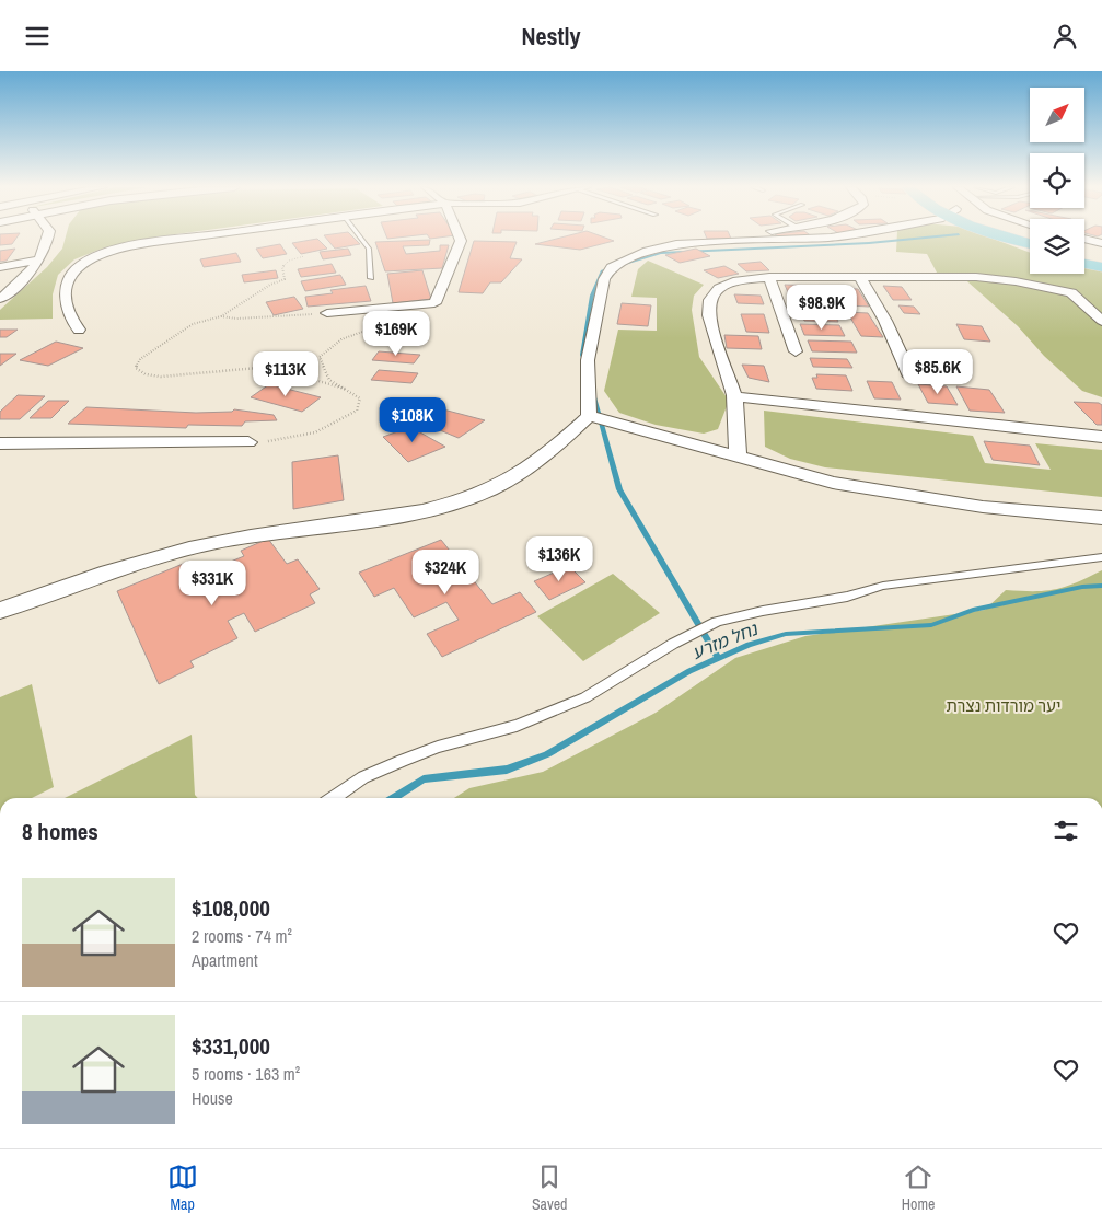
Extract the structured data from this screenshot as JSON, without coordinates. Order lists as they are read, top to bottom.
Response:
{
  "water": ["נחל מזרע"],
  "parks": ["יער מורדות נצרת"],
  "north": "top right",
  "page": {
    "header": "Nestly",
    "price": [
      "$98.9K",
      "$169K",
      "$85.6K",
      "$113K",
      "$108K",
      "$136K",
      "$324K",
      "$331K"
    ],
    "heading": "8 homes",
    "list": [
      {
        "name": "$108,000",
        "note": "2 rooms · 74 m² · Apartment"
      },
      {
        "name": "$331,000",
        "note": "5 rooms · 163 m² · House"
      }
    ],
    "tabs": ["Map", "Saved", "Home"]
  }
}
